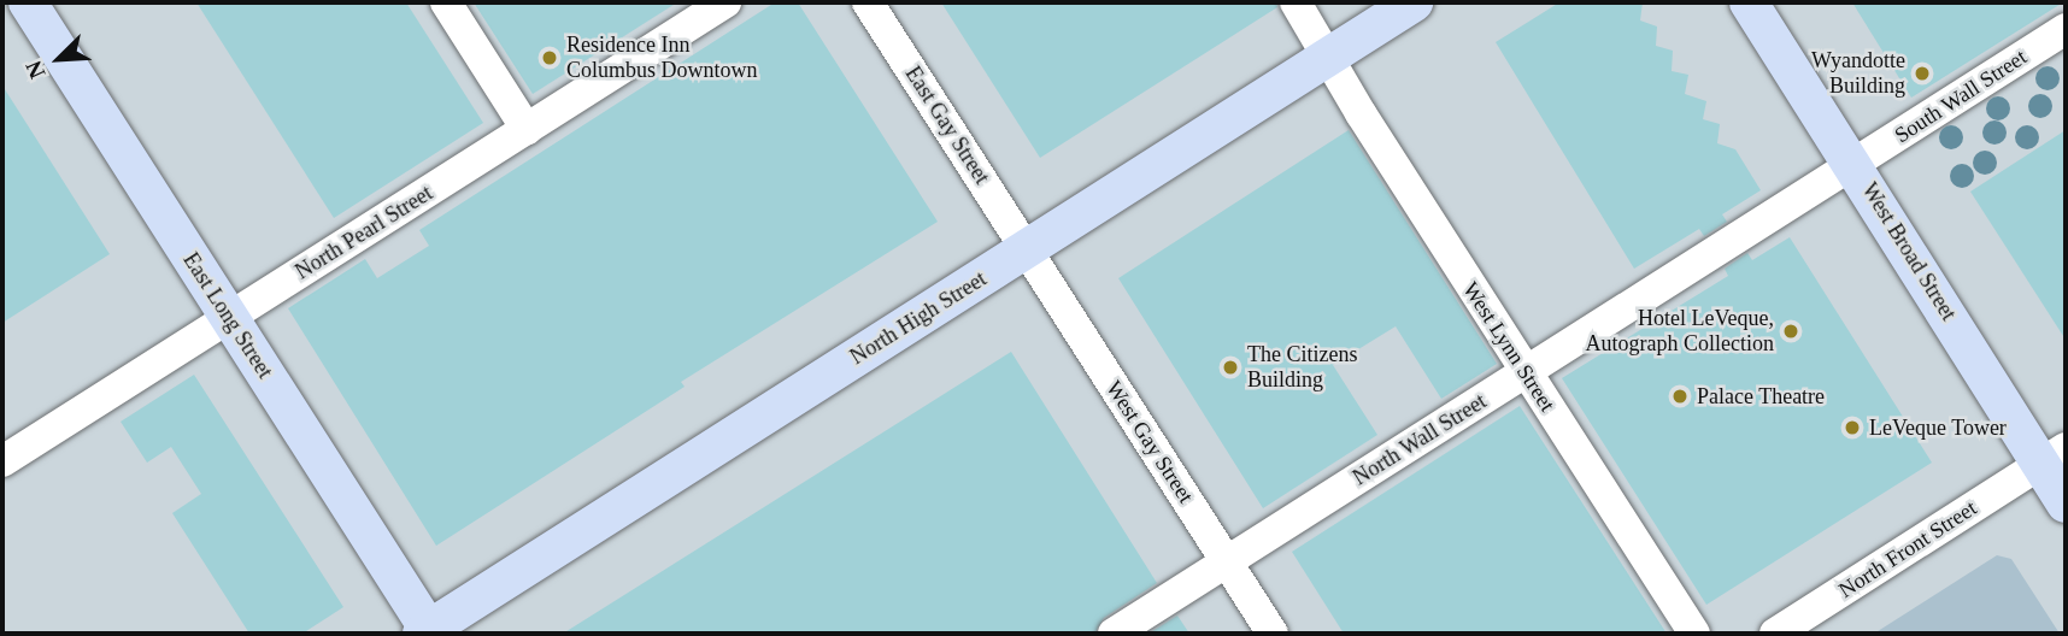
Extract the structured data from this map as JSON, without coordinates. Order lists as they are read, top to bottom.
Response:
{
  "streets": {
    "main road": ["West Broad Street", "East Long Street", "North High Street"],
    "street": [
      "South Wall Street",
      "East Gay Street",
      "North Pearl Street",
      "West Lynn Street",
      "North Wall Street",
      "West Gay Street",
      "North Front Street"
    ]
  },
  "crossings": [
    ["South Wall Street", "West Broad Street"],
    ["South Wall Street", "North Wall Street"],
    ["East Gay Street", "North High Street"],
    ["East Gay Street", "West Gay Street"],
    ["North Pearl Street", "East Long Street"],
    ["West Broad Street", "North Wall Street"],
    ["West Broad Street", "North Front Street"],
    ["East Long Street", "North High Street"],
    ["North High Street", "West Lynn Street"],
    ["North High Street", "West Gay Street"],
    ["West Lynn Street", "North Wall Street"],
    ["North Wall Street", "West Gay Street"]
  ],
  "places": [
    "Residence Inn Columbus Downtown",
    "Wyandotte Building",
    "Hotel LeVeque, Autograph Collection",
    "The Citizens Building",
    "Palace Theatre",
    "LeVeque Tower"
  ],
  "north": "bottom left"
}
